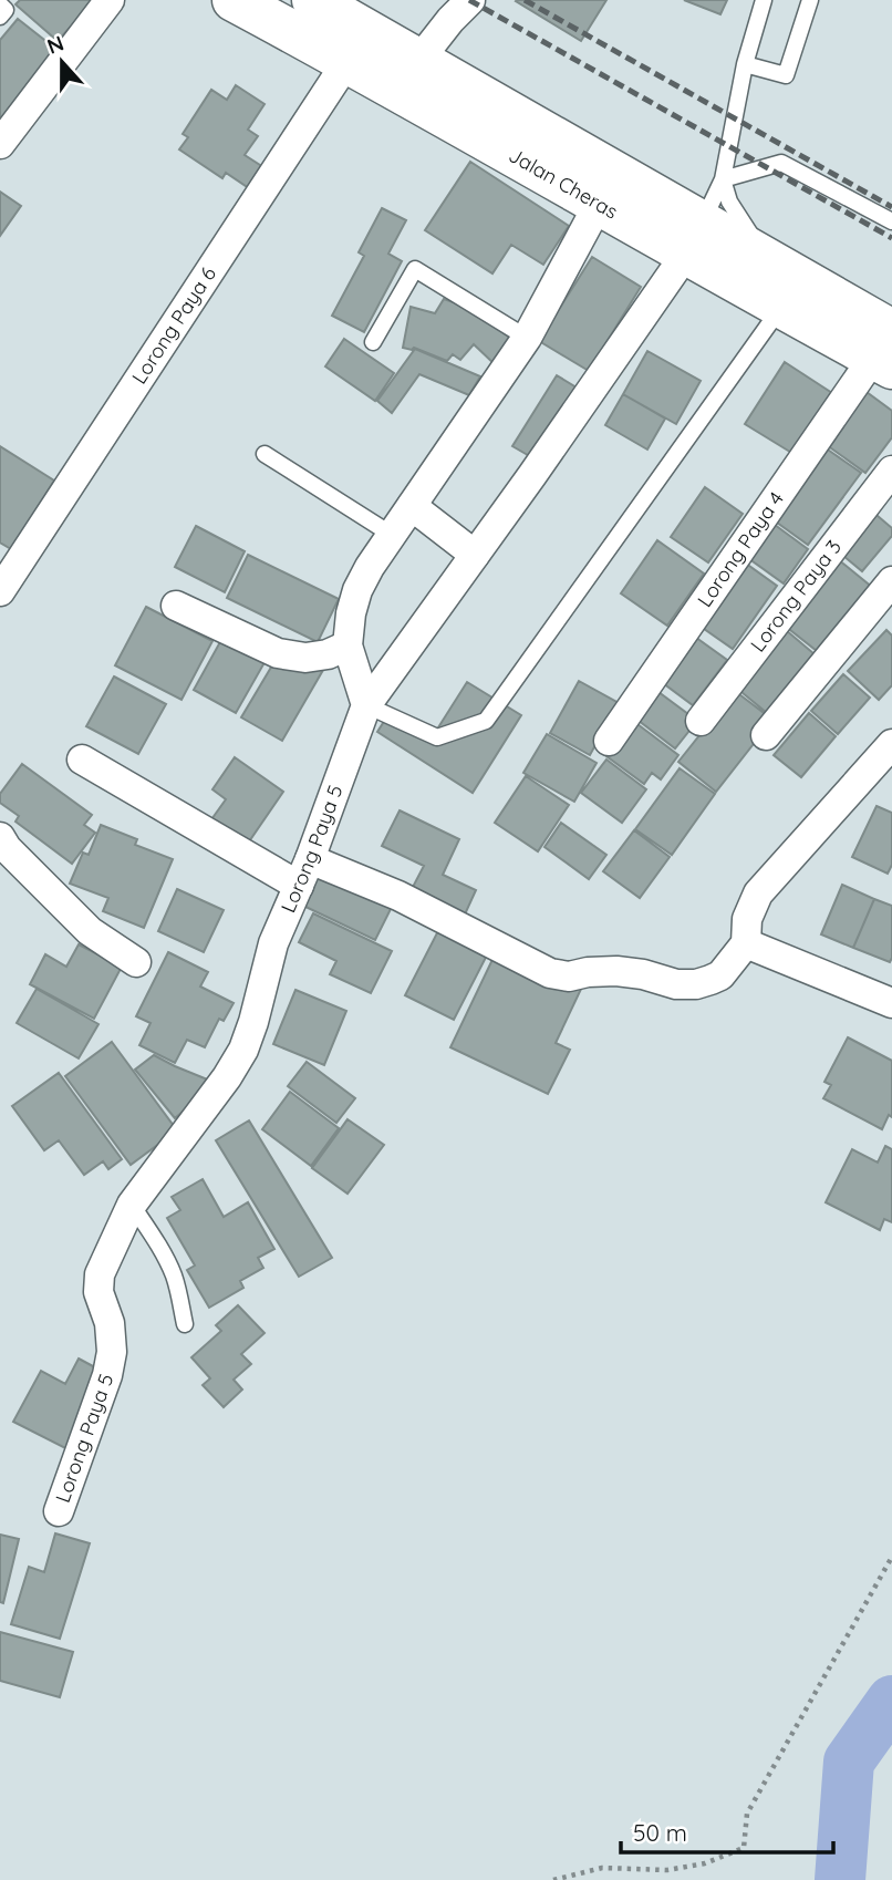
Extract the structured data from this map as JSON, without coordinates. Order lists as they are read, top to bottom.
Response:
{
  "streets": {
    "main road": ["Jalan Cheras"],
    "street": [
      "Lorong Paya 6",
      "Lorong Paya 4",
      "Lorong Paya 3",
      "Lorong Paya 5"
    ]
  },
  "crossings": [
    ["Jalan Cheras", "Lorong Paya 6"],
    ["Jalan Cheras", "Lorong Paya 4"],
    ["Jalan Cheras", "Lorong Paya 5"]
  ],
  "scale_bar": "50 m",
  "north": "top"
}
